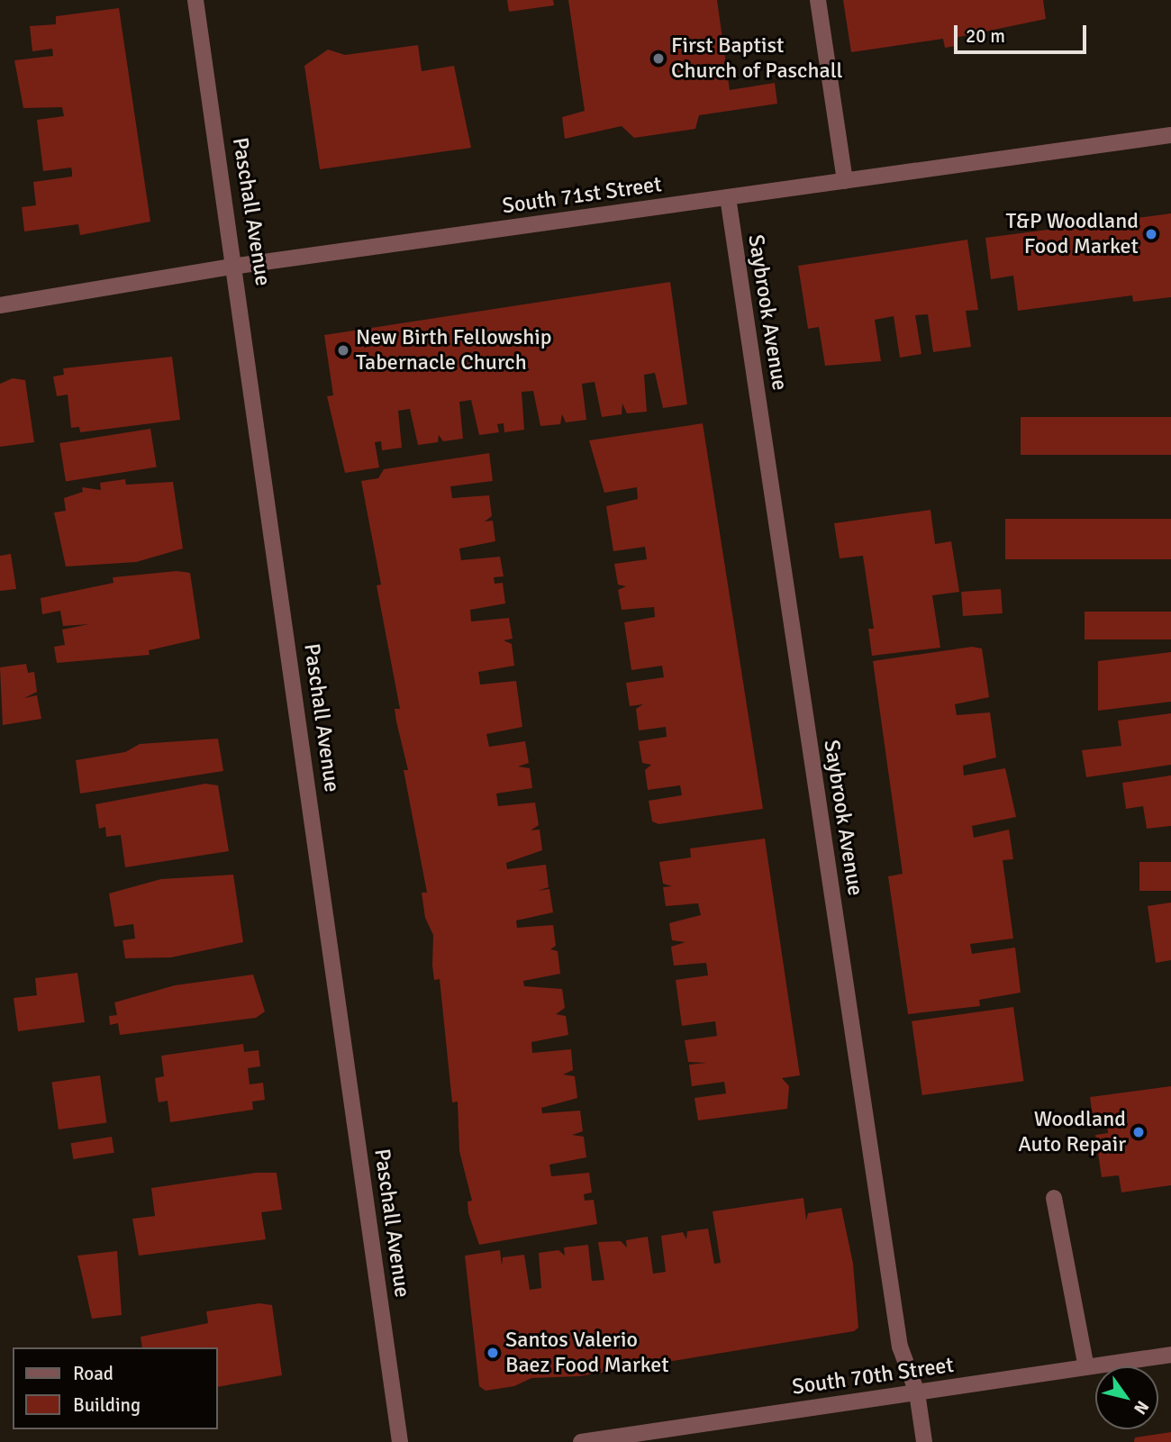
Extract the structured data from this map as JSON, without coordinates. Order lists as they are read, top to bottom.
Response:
{
  "streets": {
    "street": [
      "South 71st Street",
      "Paschall Avenue",
      "Saybrook Avenue",
      "South 70th Street"
    ]
  },
  "crossings": [
    ["South 71st Street", "Paschall Avenue"],
    ["South 71st Street", "Saybrook Avenue"],
    ["Saybrook Avenue", "South 70th Street"]
  ],
  "places": [
    "First Baptist Church of Paschall",
    "T&P Woodland Food Market",
    "New Birth Fellowship Tabernacle Church",
    "Woodland Auto Repair",
    "Santos Valerio Baez Food Market"
  ],
  "legend": ["Road", "Building"],
  "scale_bar": "20 m",
  "north": "bottom right"
}
